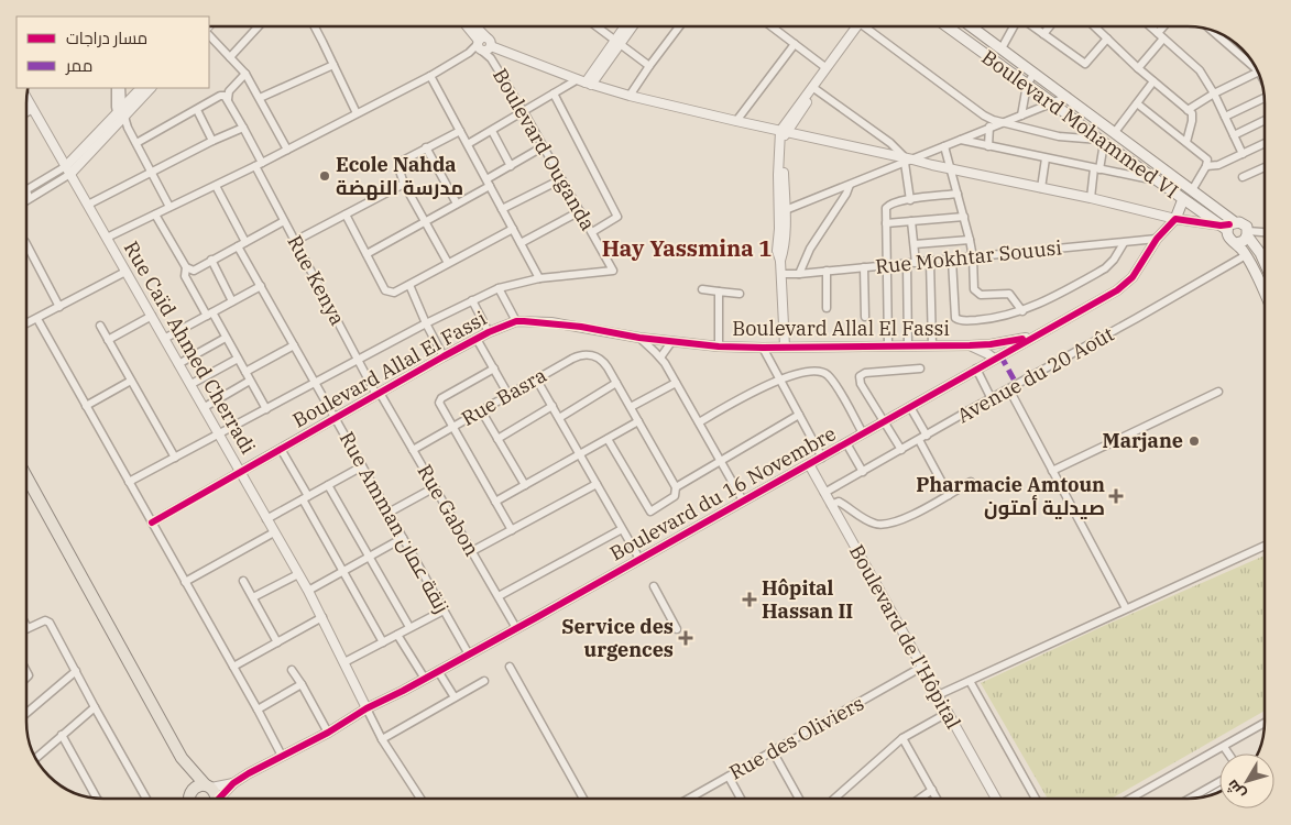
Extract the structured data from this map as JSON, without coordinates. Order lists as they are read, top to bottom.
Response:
{
  "streets": {
    "main road": ["Boulevard Mohammed VI"],
    "street": [
      "Boulevard Ouganda",
      "Rue Mokhtar Souusi",
      "Rue Kenya",
      "Boulevard Allal El Fassi",
      "Rue Caïd Ahmed Cherradi",
      "Avenue du 20 Août",
      "Rue Basra",
      "Boulevard du 16 Novembre",
      "Rue Gabon",
      "Rue Amman زنقة عمان",
      "Boulevard de l'Hôpital",
      "Rue des Oliviers"
    ]
  },
  "crossings": [
    ["Rue Mokhtar Souusi", "Boulevard du 16 Novembre"],
    ["Rue Kenya", "Boulevard Allal El Fassi"],
    ["Rue Kenya", "Rue Gabon"],
    ["Boulevard Allal El Fassi", "Rue Caïd Ahmed Cherradi"],
    ["Boulevard Allal El Fassi", "Boulevard du 16 Novembre"],
    ["Boulevard Allal El Fassi", "Rue Gabon"],
    ["Boulevard Allal El Fassi", "Rue Amman زنقة عمان"],
    ["Rue Caïd Ahmed Cherradi", "Boulevard du 16 Novembre"],
    ["Avenue du 20 Août", "Boulevard de l'Hôpital"],
    ["Rue Basra", "Rue Gabon"],
    ["Boulevard du 16 Novembre", "Rue Gabon"],
    ["Boulevard du 16 Novembre", "Rue Amman زنقة عمان"],
    ["Boulevard du 16 Novembre", "Boulevard de l'Hôpital"],
    ["Boulevard de l'Hôpital", "Rue des Oliviers"]
  ],
  "districts": ["Hay Yassmina 1"],
  "places": {
    "other": ["Ecole Nahda مدرسة النهضة", "Marjane"],
    "health": ["Pharmacie Amtoun صيدلية أمتون", "Hôpital Hassan II", "Service des urgences"]
  },
  "legend": ["مسار دراجات", "ممر"],
  "north": "bottom left"
}
